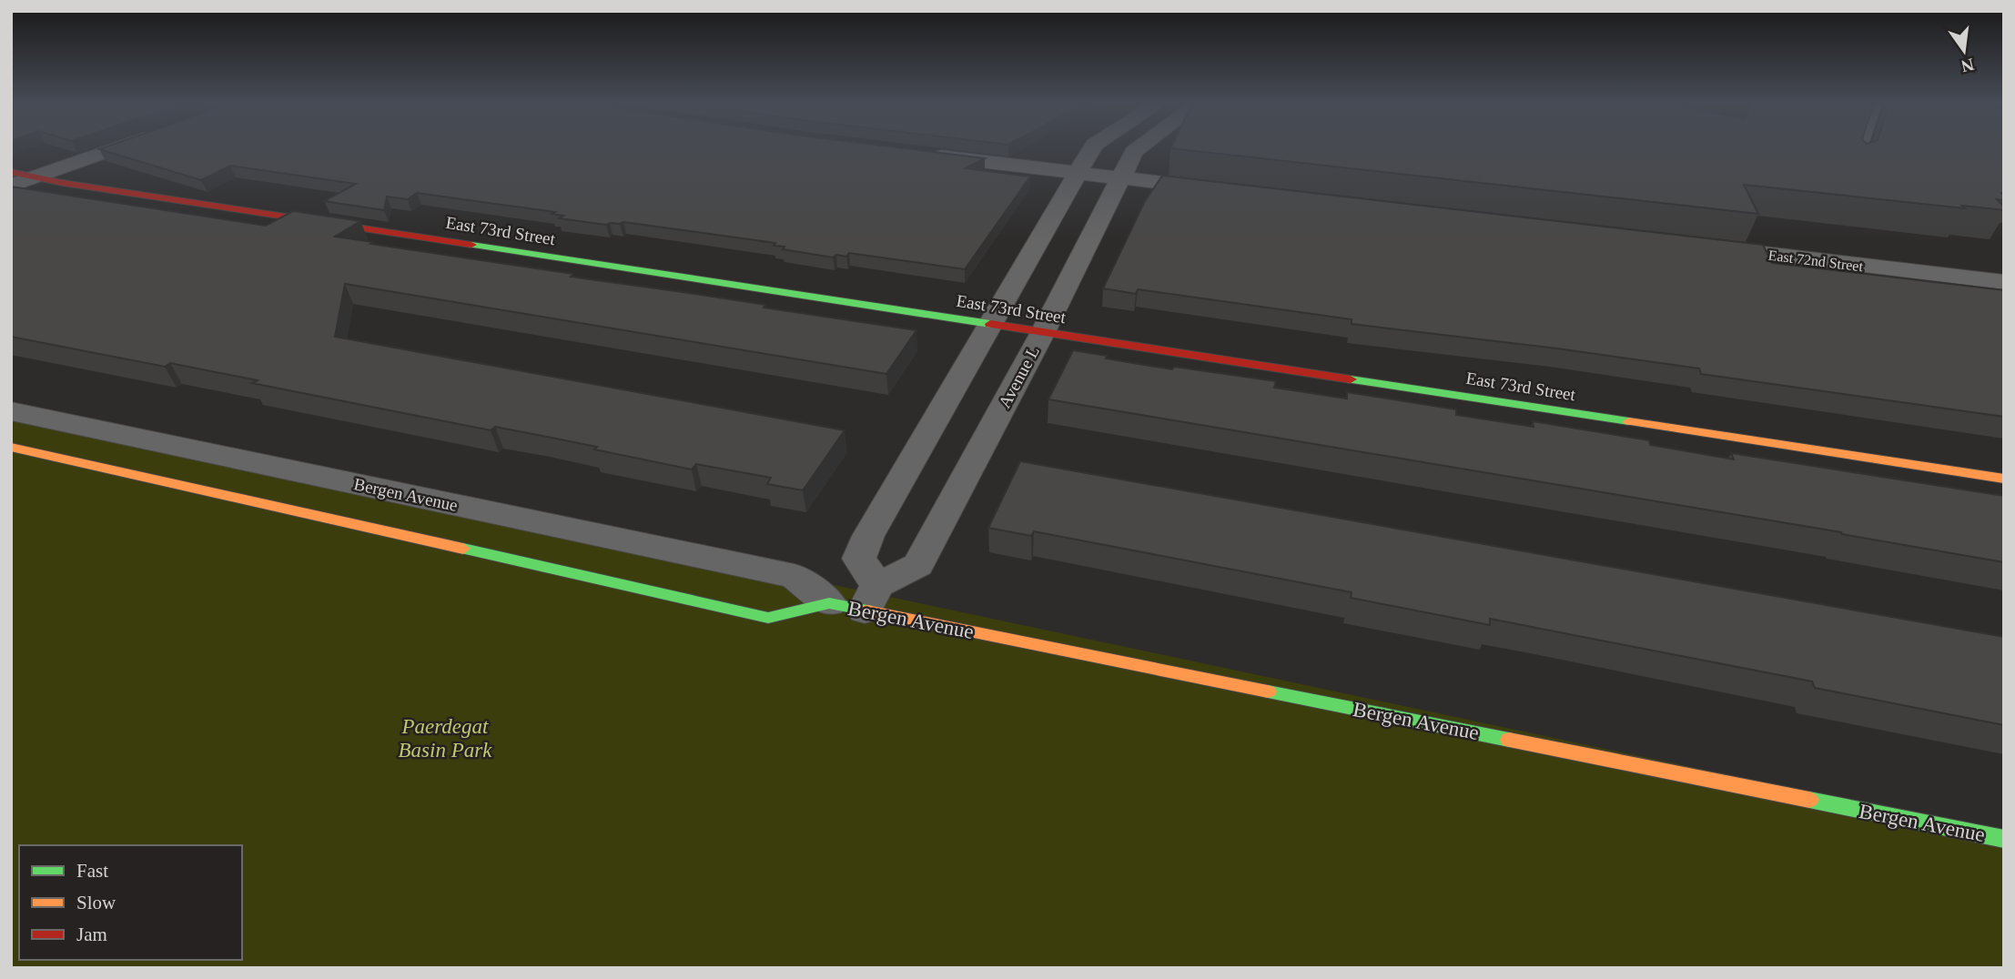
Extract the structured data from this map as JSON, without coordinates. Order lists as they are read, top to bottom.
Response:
{
  "streets": {
    "street": [
      "East 73rd Street",
      "East 72nd Street",
      "Avenue L",
      "Bergen Avenue"
    ]
  },
  "crossings": [
    ["East 73rd Street", "Avenue L"],
    ["Avenue L", "Bergen Avenue"]
  ],
  "parks": ["Paerdegat Basin Park"],
  "legend": ["Fast", "Slow", "Jam"],
  "north": "bottom"
}
